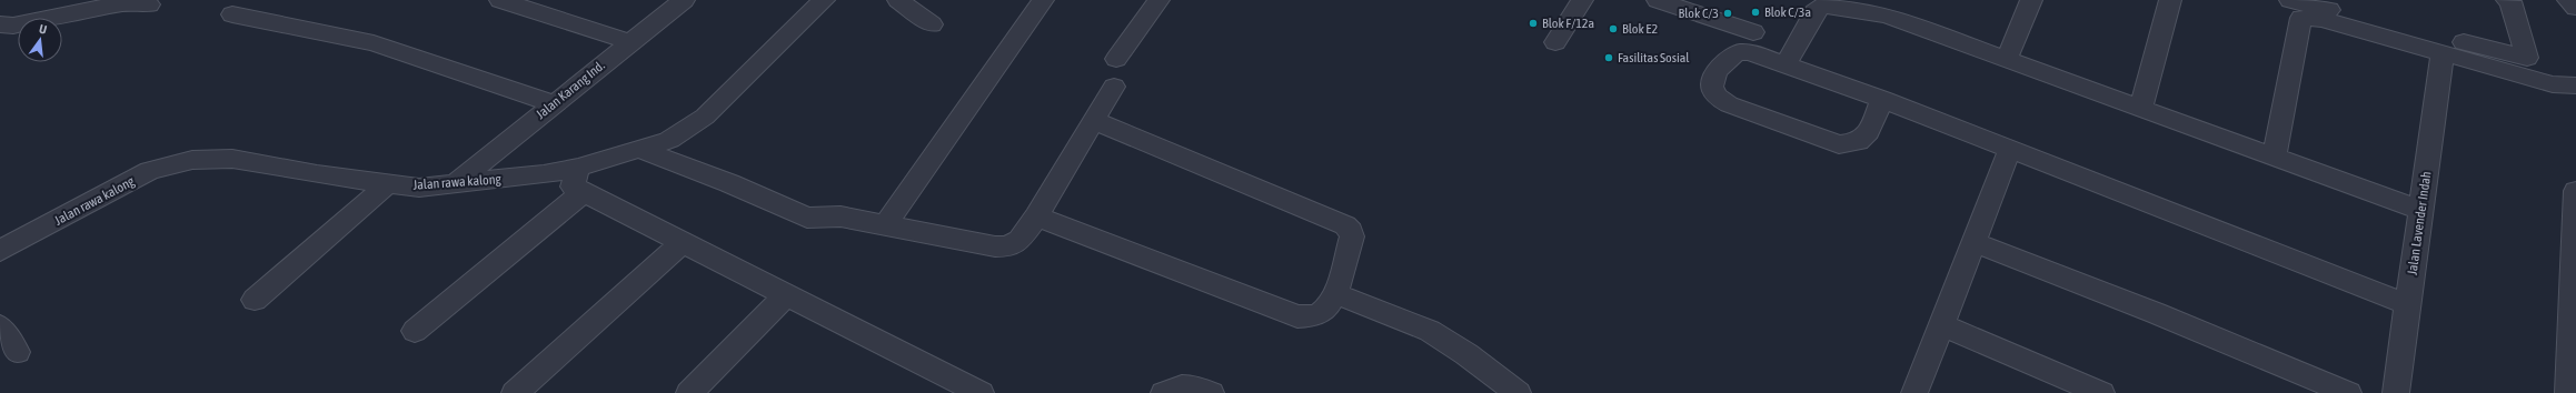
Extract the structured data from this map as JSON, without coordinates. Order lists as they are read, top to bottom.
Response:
{
  "streets": {
    "street": ["Jalan Karang Ind.", "Jalan rawa kalong", "Jalan Lavender Indah"]
  },
  "crossings": [
    ["Jalan Karang Ind.", "Jalan rawa kalong"]
  ],
  "places": [
    "Blok C/3a",
    "Blok C/3",
    "Blok F/12a",
    "Blok E2",
    "Fasilitas Sosial"
  ],
  "north": "top"
}
